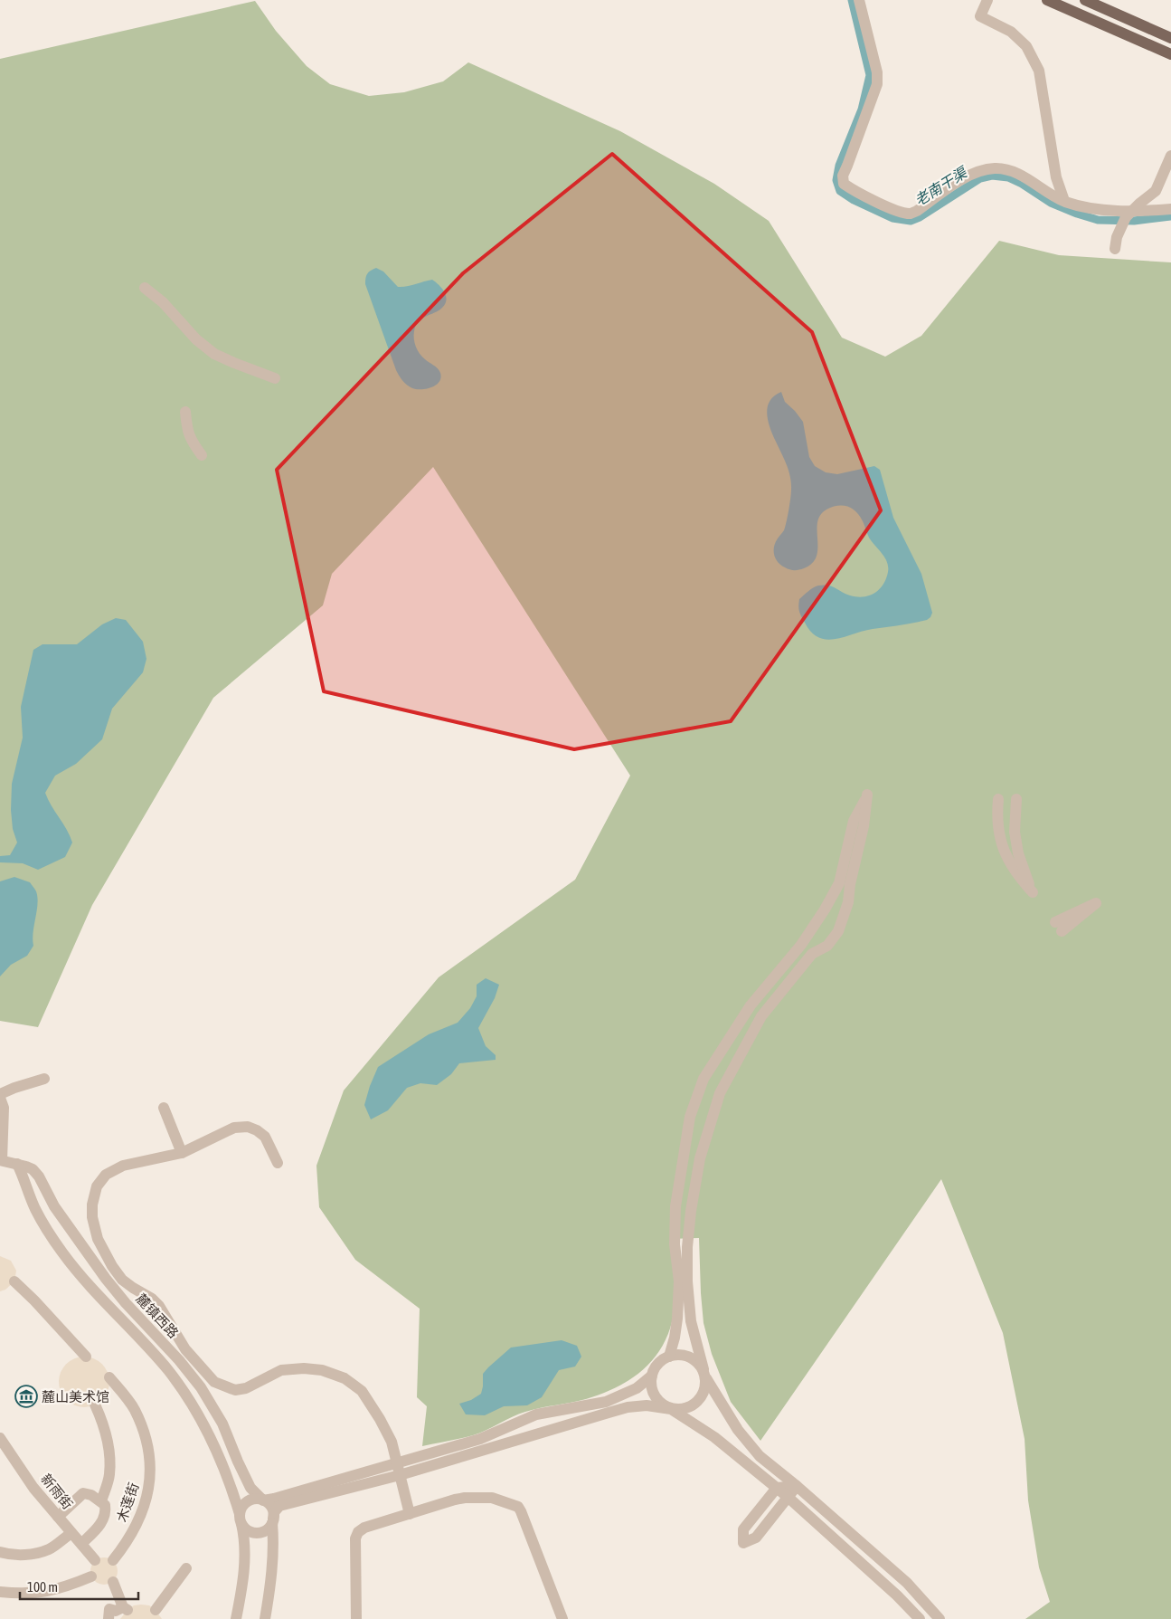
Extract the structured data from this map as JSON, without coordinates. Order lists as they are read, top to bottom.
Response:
{
  "streets": {
    "street": ["麓镇西路", "新雨街", "木莲街"]
  },
  "water": ["老南干渠"],
  "places": {
    "museum": ["麓山美术馆"]
  },
  "scale_bar": "100 m"
}
